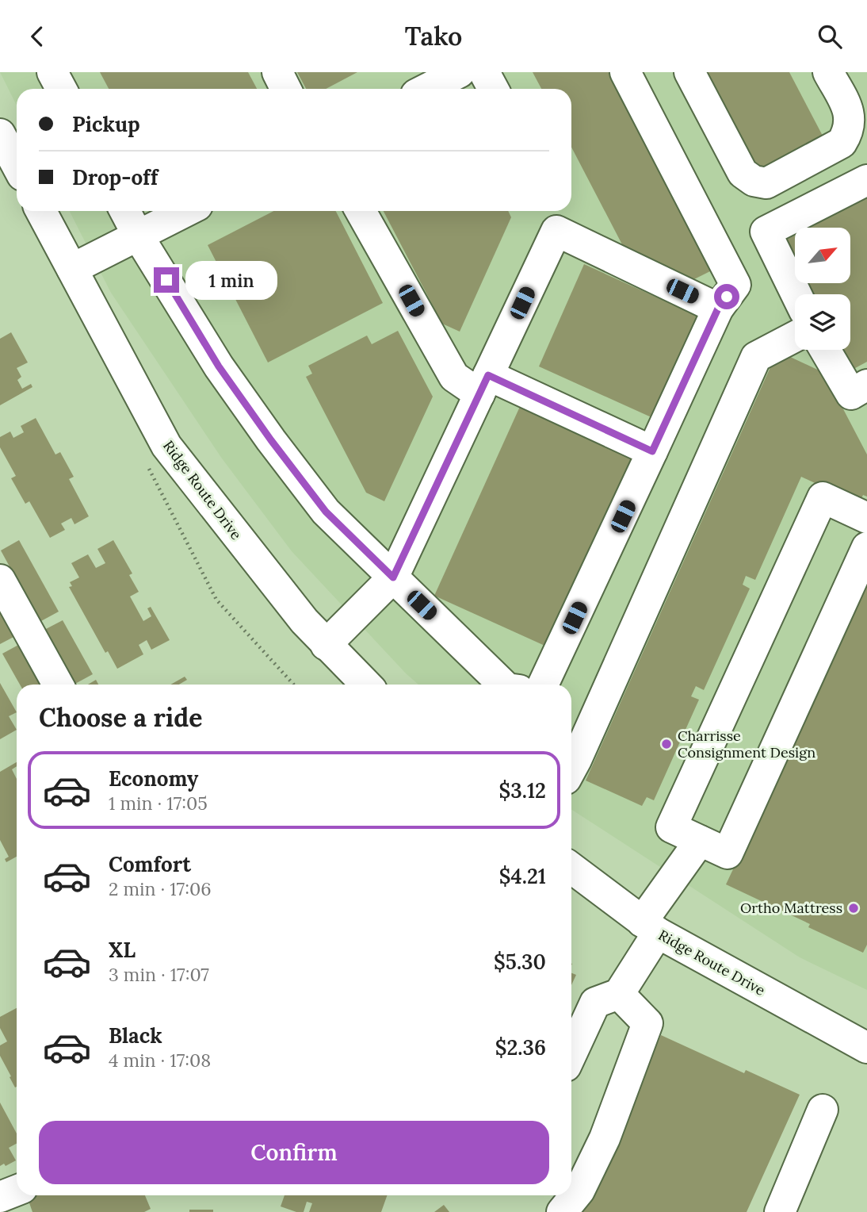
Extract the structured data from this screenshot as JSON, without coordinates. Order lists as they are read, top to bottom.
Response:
{
  "streets": {
    "main road": ["Ridge Route Drive"]
  },
  "places": ["Charrisse Consignment Design", "Ortho Mattress"],
  "north": "top right",
  "page": {
    "header": "Tako",
    "banner": ["Pickup", "Drop-off"],
    "bubble": "1 min",
    "heading": "Choose a ride",
    "list": [
      {
        "name": "Economy",
        "note": "1 min · 17:05",
        "value": "$3.12"
      },
      {
        "name": "Comfort",
        "note": "2 min · 17:06",
        "value": "$4.21"
      },
      {
        "name": "XL",
        "note": "3 min · 17:07",
        "value": "$5.30"
      },
      {
        "name": "Black",
        "note": "4 min · 17:08",
        "value": "$2.36"
      }
    ],
    "buttons": "Confirm"
  }
}
